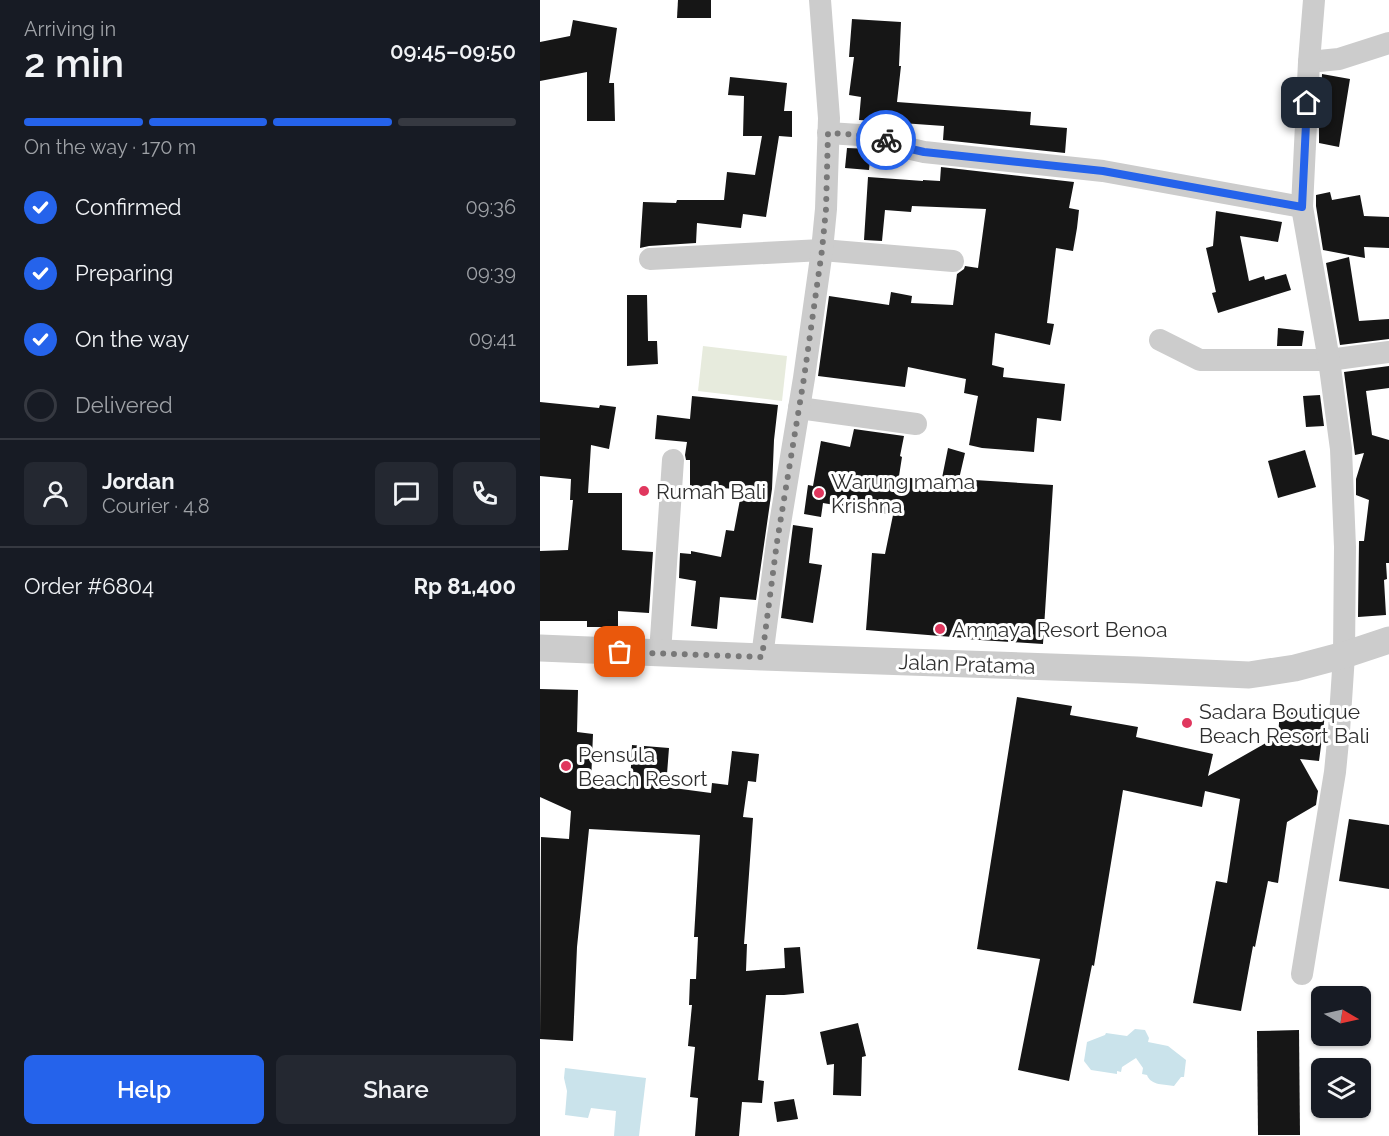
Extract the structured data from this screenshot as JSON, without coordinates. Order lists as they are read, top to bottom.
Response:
{
  "streets": {
    "street": ["Jalan Pratama"]
  },
  "places": [
    "Rumah Bali",
    "Warung mama Krishna",
    "Amnaya Resort Benoa",
    "Sadara Boutique Beach Resort Bali",
    "Pensula Beach Resort"
  ],
  "north": "right",
  "page": {
    "heading": ["2 min", "Arriving in", "09:45–09:50"],
    "panel": [
      "Jordan",
      "Courier · 4.8",
      "Order #6804",
      "Rp 81,400"
    ],
    "bar": "On the way · 170 m",
    "list": [
      ["Confirmed", "09:36"],
      ["Preparing", "09:39"],
      ["On the way", "09:41"],
      "Delivered"
    ],
    "buttons": ["Help", "Share"]
  }
}
